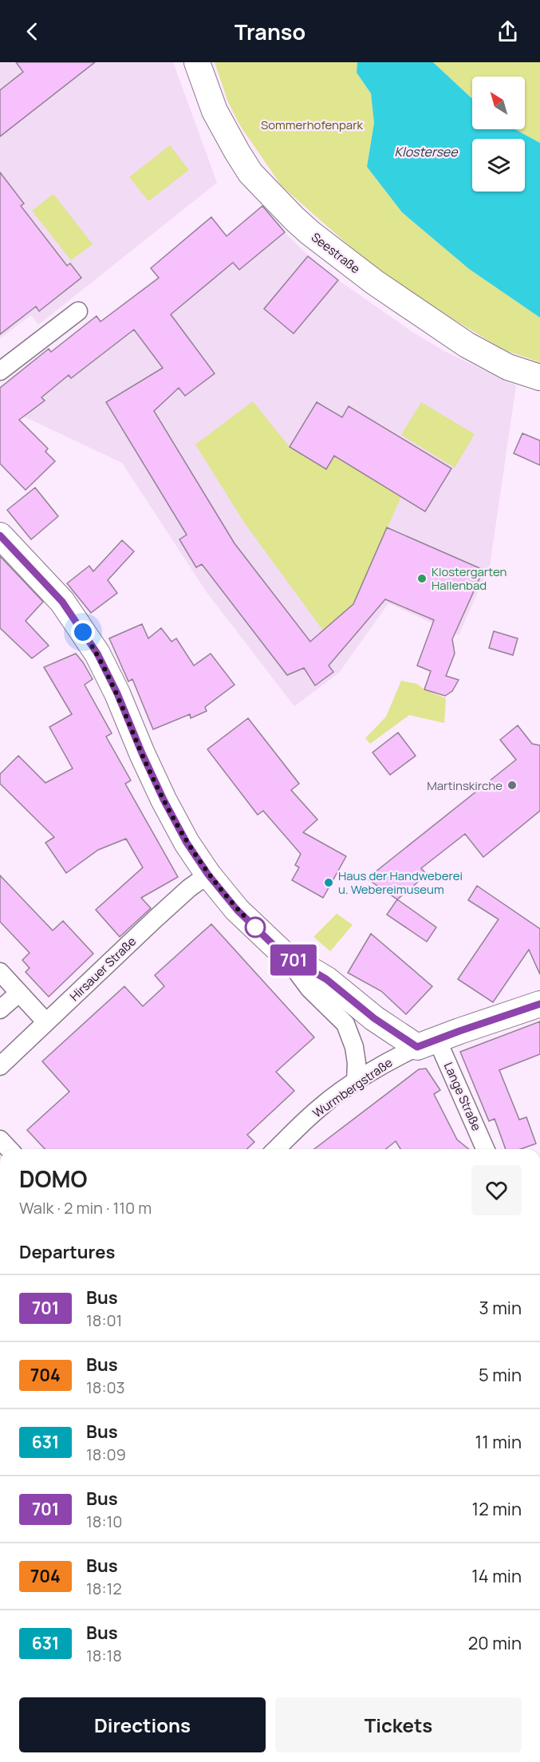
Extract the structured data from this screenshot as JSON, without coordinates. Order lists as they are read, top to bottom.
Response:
{
  "streets": {
    "main road": ["Seestraße"],
    "street": ["Hirsauer Straße", "Wurmbergstraße", "Lange Straße"]
  },
  "crossings": [
    ["Wurmbergstraße", "Lange Straße"]
  ],
  "water": ["Klostersee"],
  "parks": ["Sommerhofenpark"],
  "places": ["Klostergarten Hallenbad", "Martinskirche", "Haus der Handweberei u. Webereimuseum"],
  "lines": ["bus line 701"],
  "north": "top left",
  "page": {
    "header": "Transo",
    "on_map": "701",
    "heading": [
      ["DOMO", "Walk · 2 min · 110 m"],
      "Departures"
    ],
    "list": [
      {
        "mark": "701",
        "name": "Bus",
        "note": "18:01",
        "value": "3 min"
      },
      {
        "mark": "704",
        "name": "Bus",
        "note": "18:03",
        "value": "5 min"
      },
      {
        "mark": "631",
        "name": "Bus",
        "note": "18:09",
        "value": "11 min"
      },
      {
        "mark": "701",
        "name": "Bus",
        "note": "18:10",
        "value": "12 min"
      },
      {
        "mark": "704",
        "name": "Bus",
        "note": "18:12",
        "value": "14 min"
      },
      {
        "mark": "631",
        "name": "Bus",
        "note": "18:18",
        "value": "20 min"
      }
    ],
    "buttons": ["Directions", "Tickets"]
  }
}
